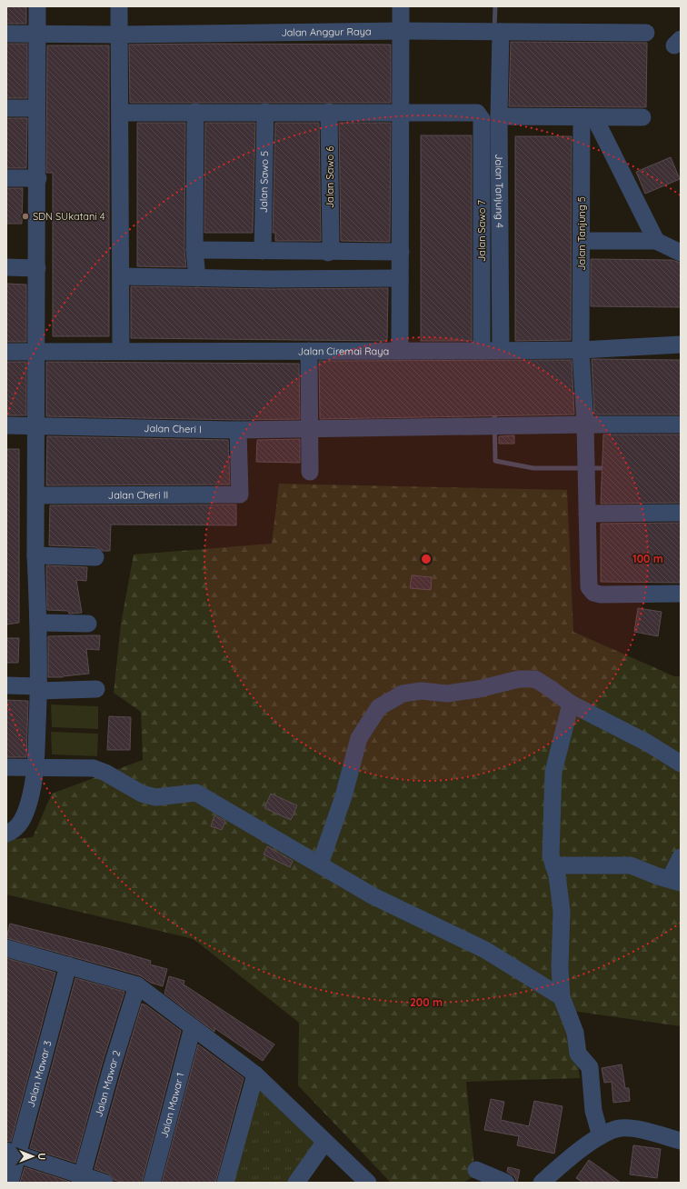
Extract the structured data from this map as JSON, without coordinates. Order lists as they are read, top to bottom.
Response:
{
  "streets": {
    "street": [
      "Jalan Anggur Raya",
      "Jalan Sawo 6",
      "Jalan Sawo 5",
      "Jalan Tanjung 4",
      "Jalan Sawo 7",
      "Jalan Tanjung 5",
      "Jalan Ciremai Raya",
      "Jalan Cheri I",
      "Jalan Cheri II",
      "Jalan Mawar 3",
      "Jalan Mawar 2",
      "Jalan Mawar 1"
    ]
  },
  "crossings": [
    ["Jalan Anggur Raya", "Jalan Tanjung 4"],
    ["Jalan Tanjung 4", "Jalan Sawo 7"],
    ["Jalan Tanjung 4", "Jalan Ciremai Raya"],
    ["Jalan Sawo 7", "Jalan Ciremai Raya"],
    ["Jalan Tanjung 5", "Jalan Ciremai Raya"],
    ["Jalan Tanjung 5", "Jalan Cheri I"],
    ["Jalan Cheri I", "Jalan Cheri II"]
  ],
  "places": ["SDN SUkatani 4"],
  "north": "right",
  "rings": ["100 m", "200 m"]
}
